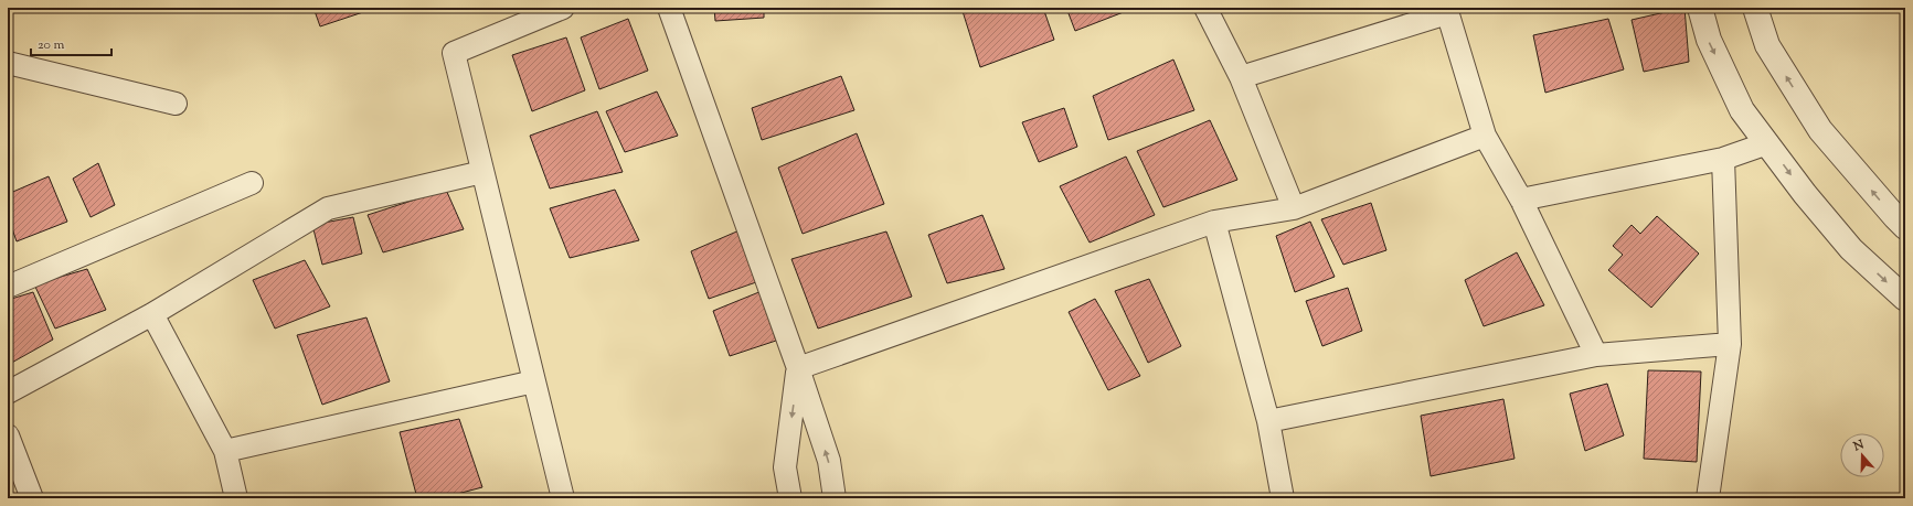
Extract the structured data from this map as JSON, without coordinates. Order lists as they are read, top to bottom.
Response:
{
  "scale_bar": "20 m",
  "north": "top"
}
